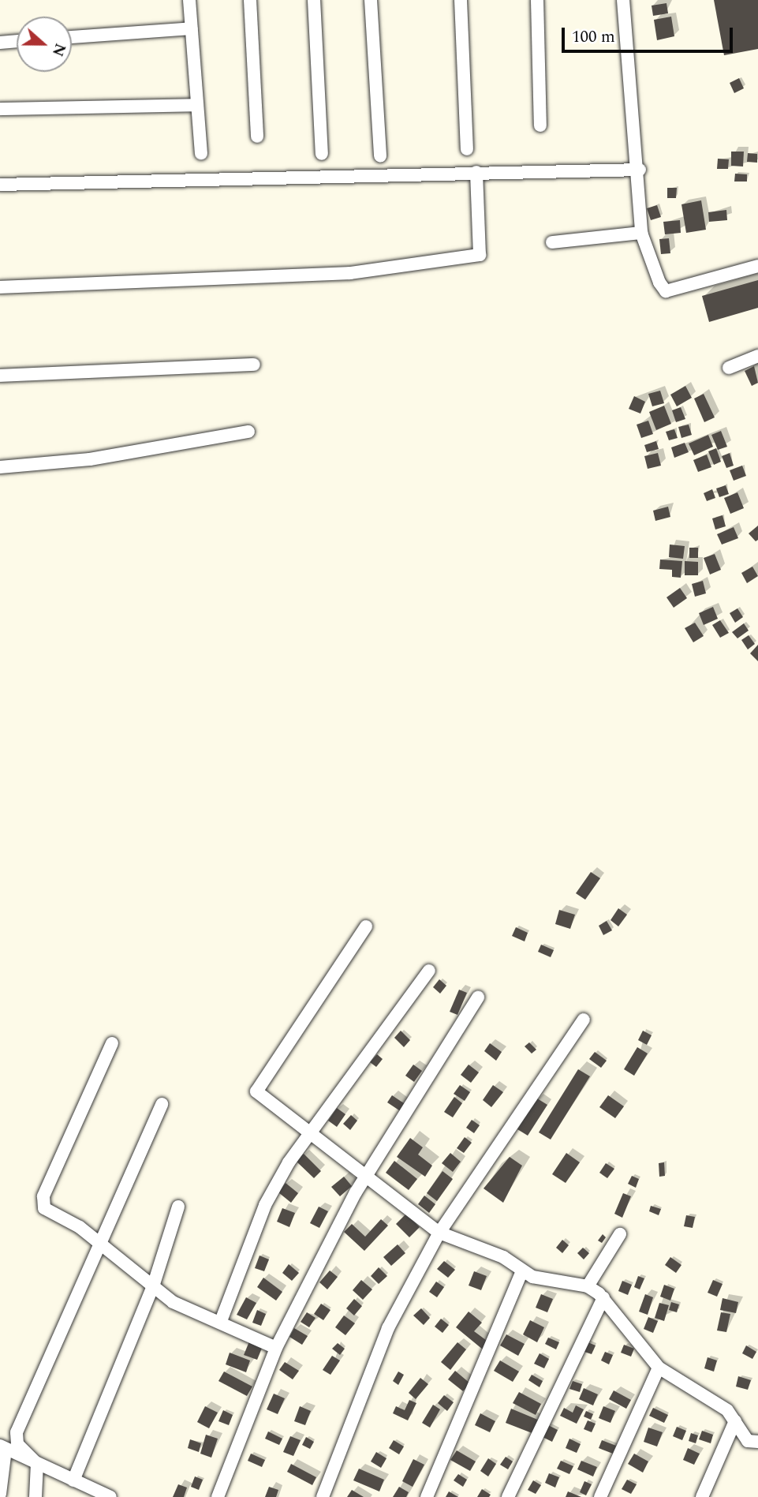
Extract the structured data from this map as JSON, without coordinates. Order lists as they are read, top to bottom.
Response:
{
  "scale_bar": "100 m",
  "north": "right"
}
